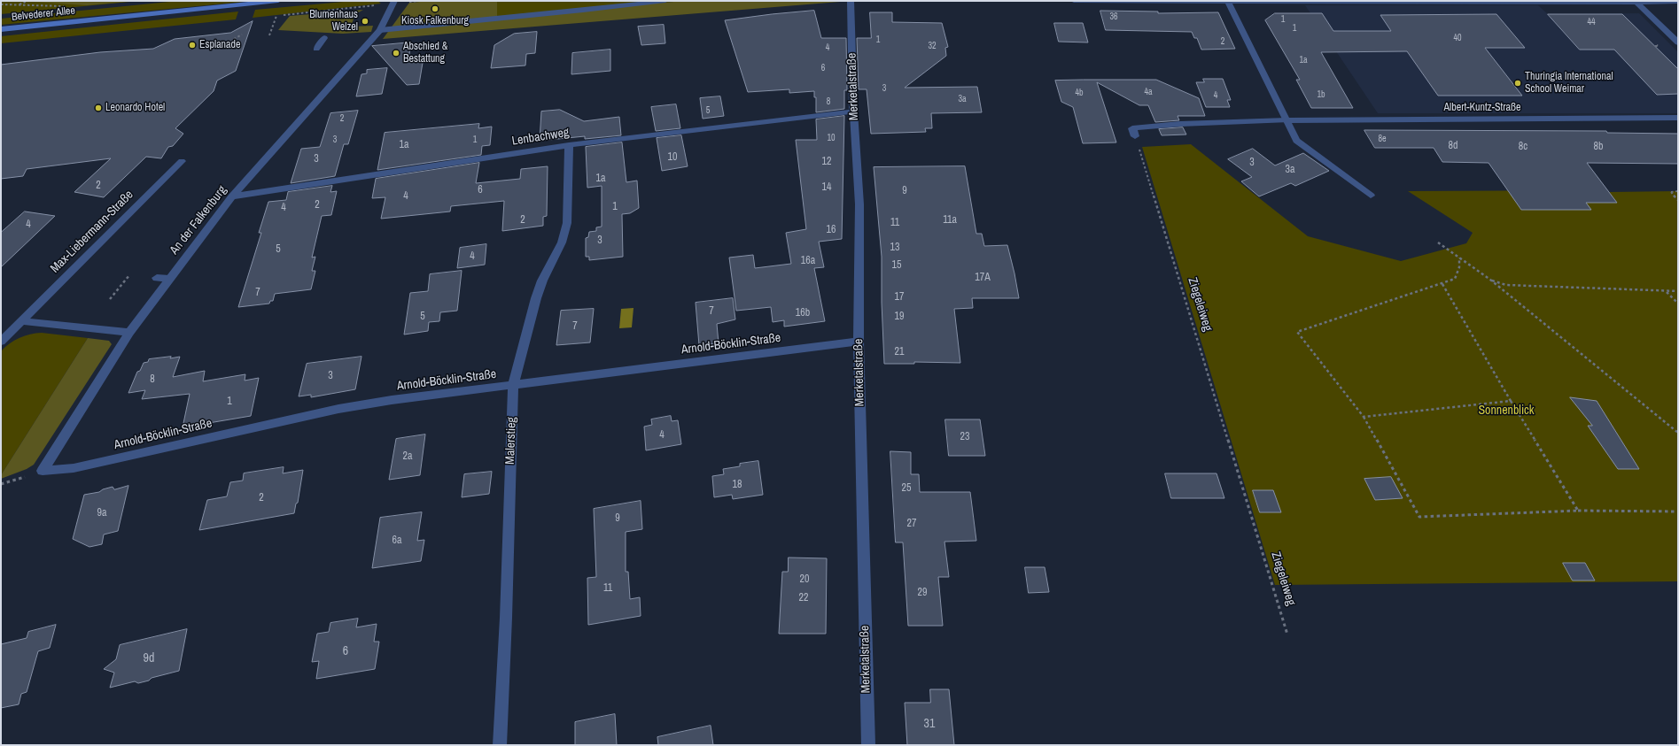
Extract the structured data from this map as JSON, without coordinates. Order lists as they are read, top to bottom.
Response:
{
  "streets": {
    "street": [
      "Belvederer Allee",
      "Merketalstraße",
      "Albert-Kuntz-Straße",
      "Lenbachweg",
      "An der Falkenburg",
      "Max-Liebermann-Straße",
      "Arnold-Böcklin-Straße",
      "Malerstieg"
    ],
    "path": ["Ziegeleiweg"]
  },
  "crossings": [
    ["Merketalstraße", "Lenbachweg"],
    ["Merketalstraße", "Arnold-Böcklin-Straße"],
    ["Lenbachweg", "An der Falkenburg"],
    ["Lenbachweg", "Malerstieg"],
    ["An der Falkenburg", "Arnold-Böcklin-Straße"],
    ["Arnold-Böcklin-Straße", "Malerstieg"]
  ],
  "parks": ["Sonnenblick"],
  "places": [
    "Kiosk Falkenburg",
    "Blumenhaus Welzel",
    "Esplanade",
    "Abschied & Bestattung",
    "Thuringia International School Weimar",
    "Leonardo Hotel"
  ],
  "house_numbers": [
    "36",
    "1",
    "44",
    "1",
    "40",
    "1",
    "2",
    "32",
    "4",
    "1a",
    "6",
    "3",
    "4a",
    "4b",
    "1b",
    "4",
    "3a",
    "8",
    "5",
    "2",
    "10",
    "8e",
    "3",
    "1",
    "1a",
    "8d",
    "8c",
    "8b",
    "10",
    "3",
    "12",
    "3",
    "3a",
    "1a",
    "2",
    "14",
    "6",
    "9",
    "4",
    "2",
    "1",
    "4",
    "2",
    "11a",
    "11",
    "4",
    "16",
    "3",
    "13",
    "5",
    "4",
    "16a",
    "15",
    "17A",
    "7",
    "17",
    "7",
    "16b",
    "5",
    "19",
    "7",
    "21",
    "3",
    "8",
    "1",
    "4",
    "23",
    "2a",
    "18",
    "25",
    "2",
    "9a",
    "9",
    "27",
    "6a",
    "20",
    "11",
    "29",
    "22",
    "6",
    "9d",
    "31"
  ]
}
